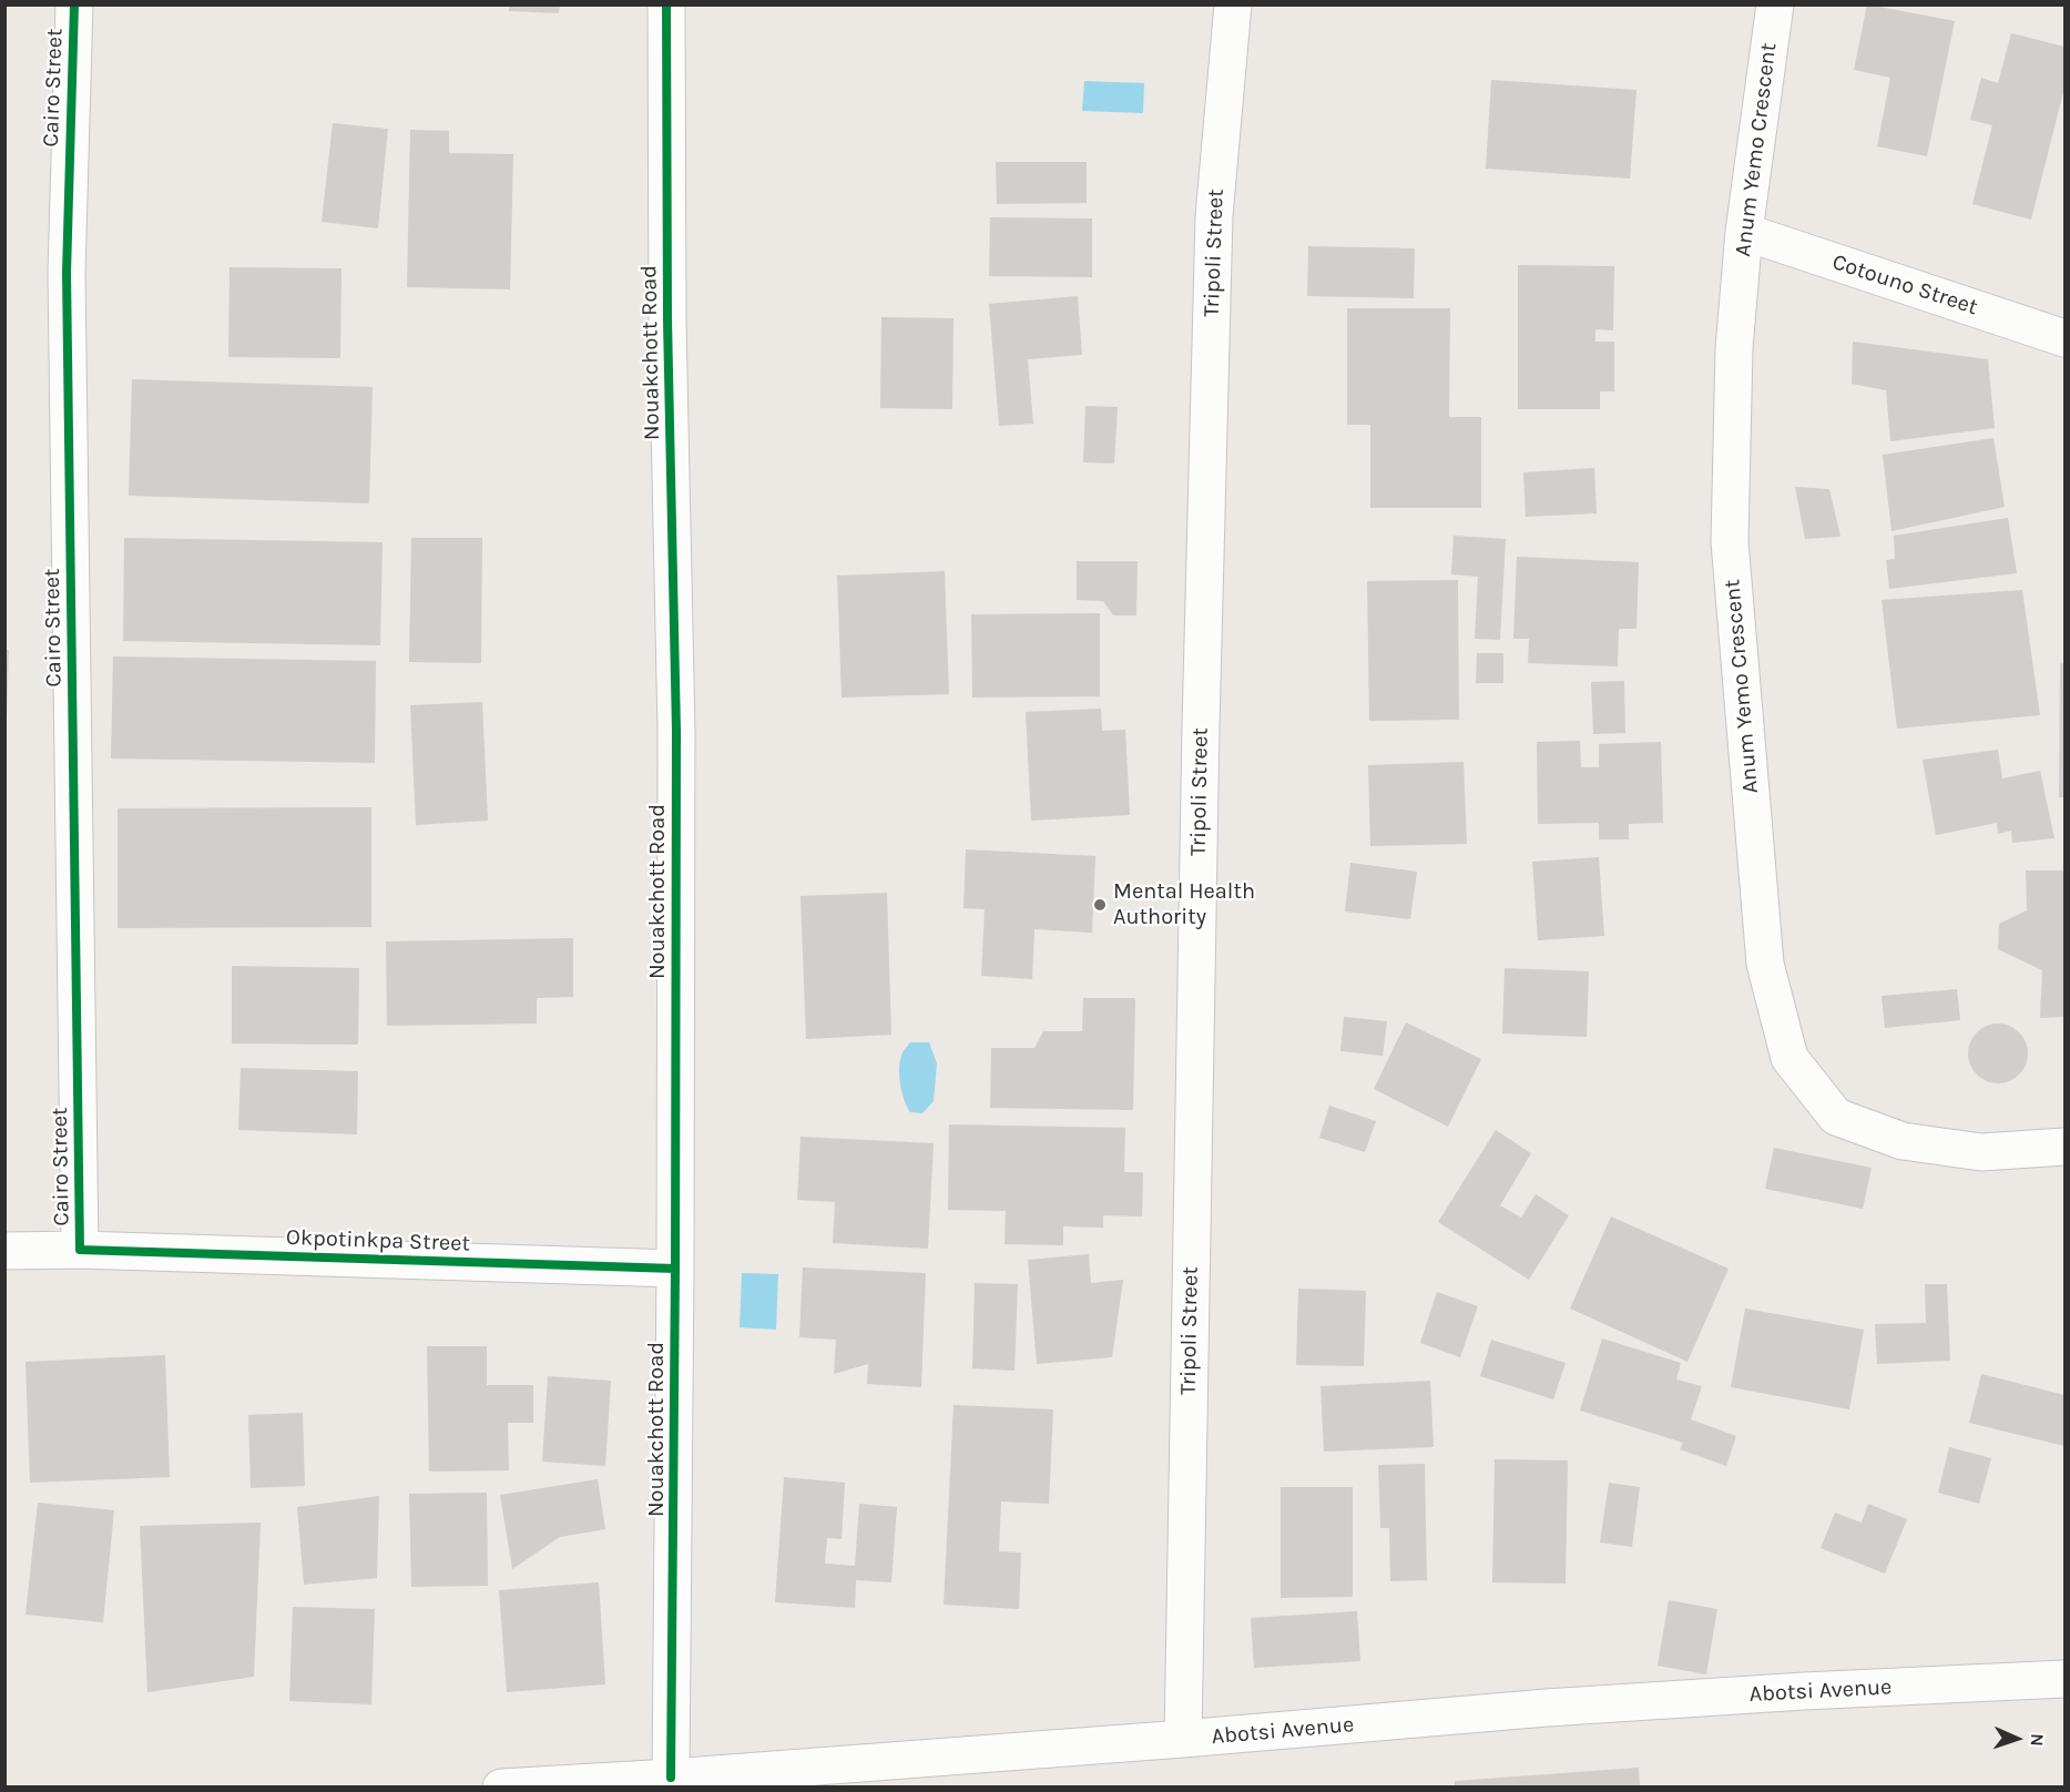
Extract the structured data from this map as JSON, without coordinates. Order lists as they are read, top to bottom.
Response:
{
  "streets": {
    "street": [
      "Cairo Street",
      "Anum Yemo Crescent",
      "Tripoli Street",
      "Cotouno Street",
      "Nouakchott Road",
      "Okpotinkpa Street",
      "Abotsi Avenue"
    ]
  },
  "crossings": [
    ["Cairo Street", "Okpotinkpa Street"],
    ["Anum Yemo Crescent", "Cotouno Street"],
    ["Tripoli Street", "Abotsi Avenue"],
    ["Nouakchott Road", "Okpotinkpa Street"],
    ["Nouakchott Road", "Abotsi Avenue"]
  ],
  "places": ["Mental Health Authority"],
  "north": "right"
}
